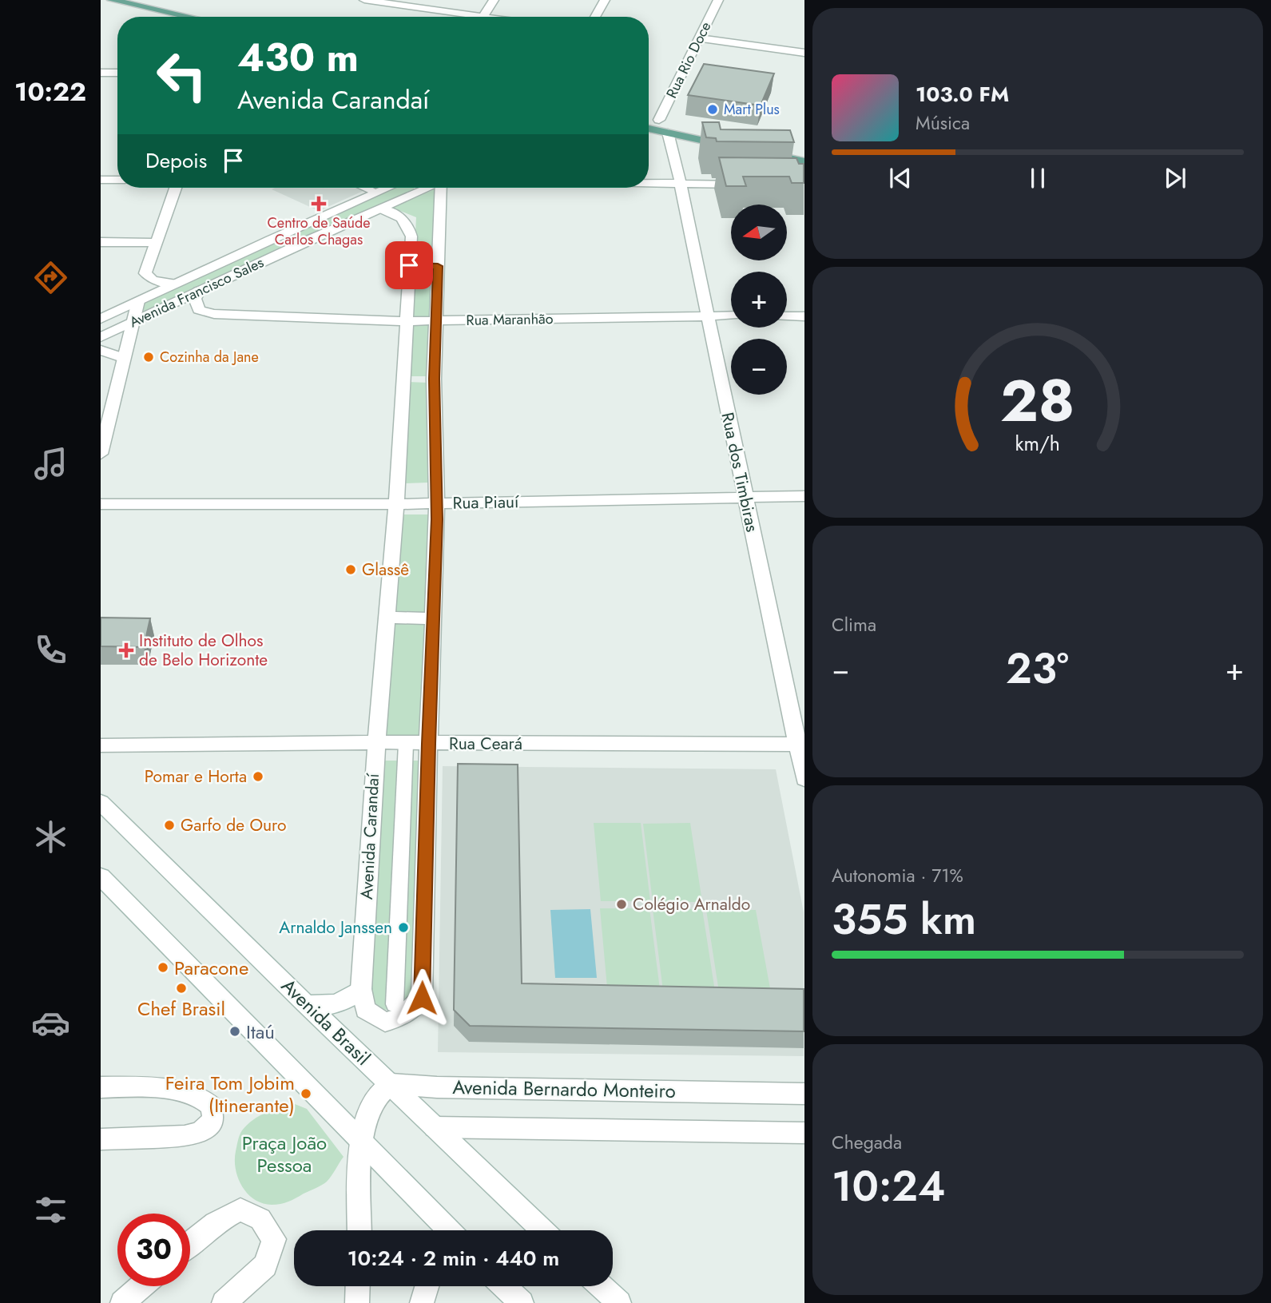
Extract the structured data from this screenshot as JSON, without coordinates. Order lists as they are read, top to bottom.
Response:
{
  "streets": {
    "street": [
      "Rua Rio Doce",
      "Avenida Francisco Sales",
      "Rua Maranhão",
      "Rua dos Timbiras",
      "Rua Piauí",
      "Rua Ceará",
      "Avenida Carandaí",
      "Avenida Brasil",
      "Avenida Bernardo Monteiro"
    ]
  },
  "crossings": [
    ["Avenida Francisco Sales", "Rua Maranhão"],
    ["Avenida Francisco Sales", "Avenida Carandaí"],
    ["Rua Maranhão", "Rua dos Timbiras"],
    ["Rua Maranhão", "Avenida Carandaí"],
    ["Rua dos Timbiras", "Rua Piauí"],
    ["Rua dos Timbiras", "Rua Ceará"],
    ["Rua Piauí", "Avenida Carandaí"],
    ["Rua Ceará", "Avenida Carandaí"],
    ["Avenida Brasil", "Avenida Bernardo Monteiro"]
  ],
  "parks": ["Praça João Pessoa"],
  "places": {
    "other": [
      "Mart Plus",
      "Cozinha da Jane",
      "Glassê",
      "Pomar e Horta",
      "Garfo de Ouro",
      "Colégio Arnaldo",
      "Arnaldo Janssen",
      "Paracone",
      "Chef Brasil",
      "Itaú",
      "Feira Tom Jobim (Itinerante)"
    ],
    "health": ["Centro de Saúde Carlos Chagas", "Instituto de Olhos de Belo Horizonte"]
  },
  "north": "left",
  "page": {
    "tabs": "10:22",
    "turn": ["430 m", "Avenida Carandaí"],
    "song": ["103.0 FM", "Música"],
    "then": "Depois",
    "map_buttons": ["+", "−"],
    "tile": [
      "Clima",
      ["Autonomia · 71%", "355 km"],
      ["Chegada", "10:24"]
    ],
    "heat": ["−", "23°", "+"],
    "limit": "30",
    "trip": "10:24 · 2 min · 440 m",
    "gauge": ["28", "km/h"]
  }
}
